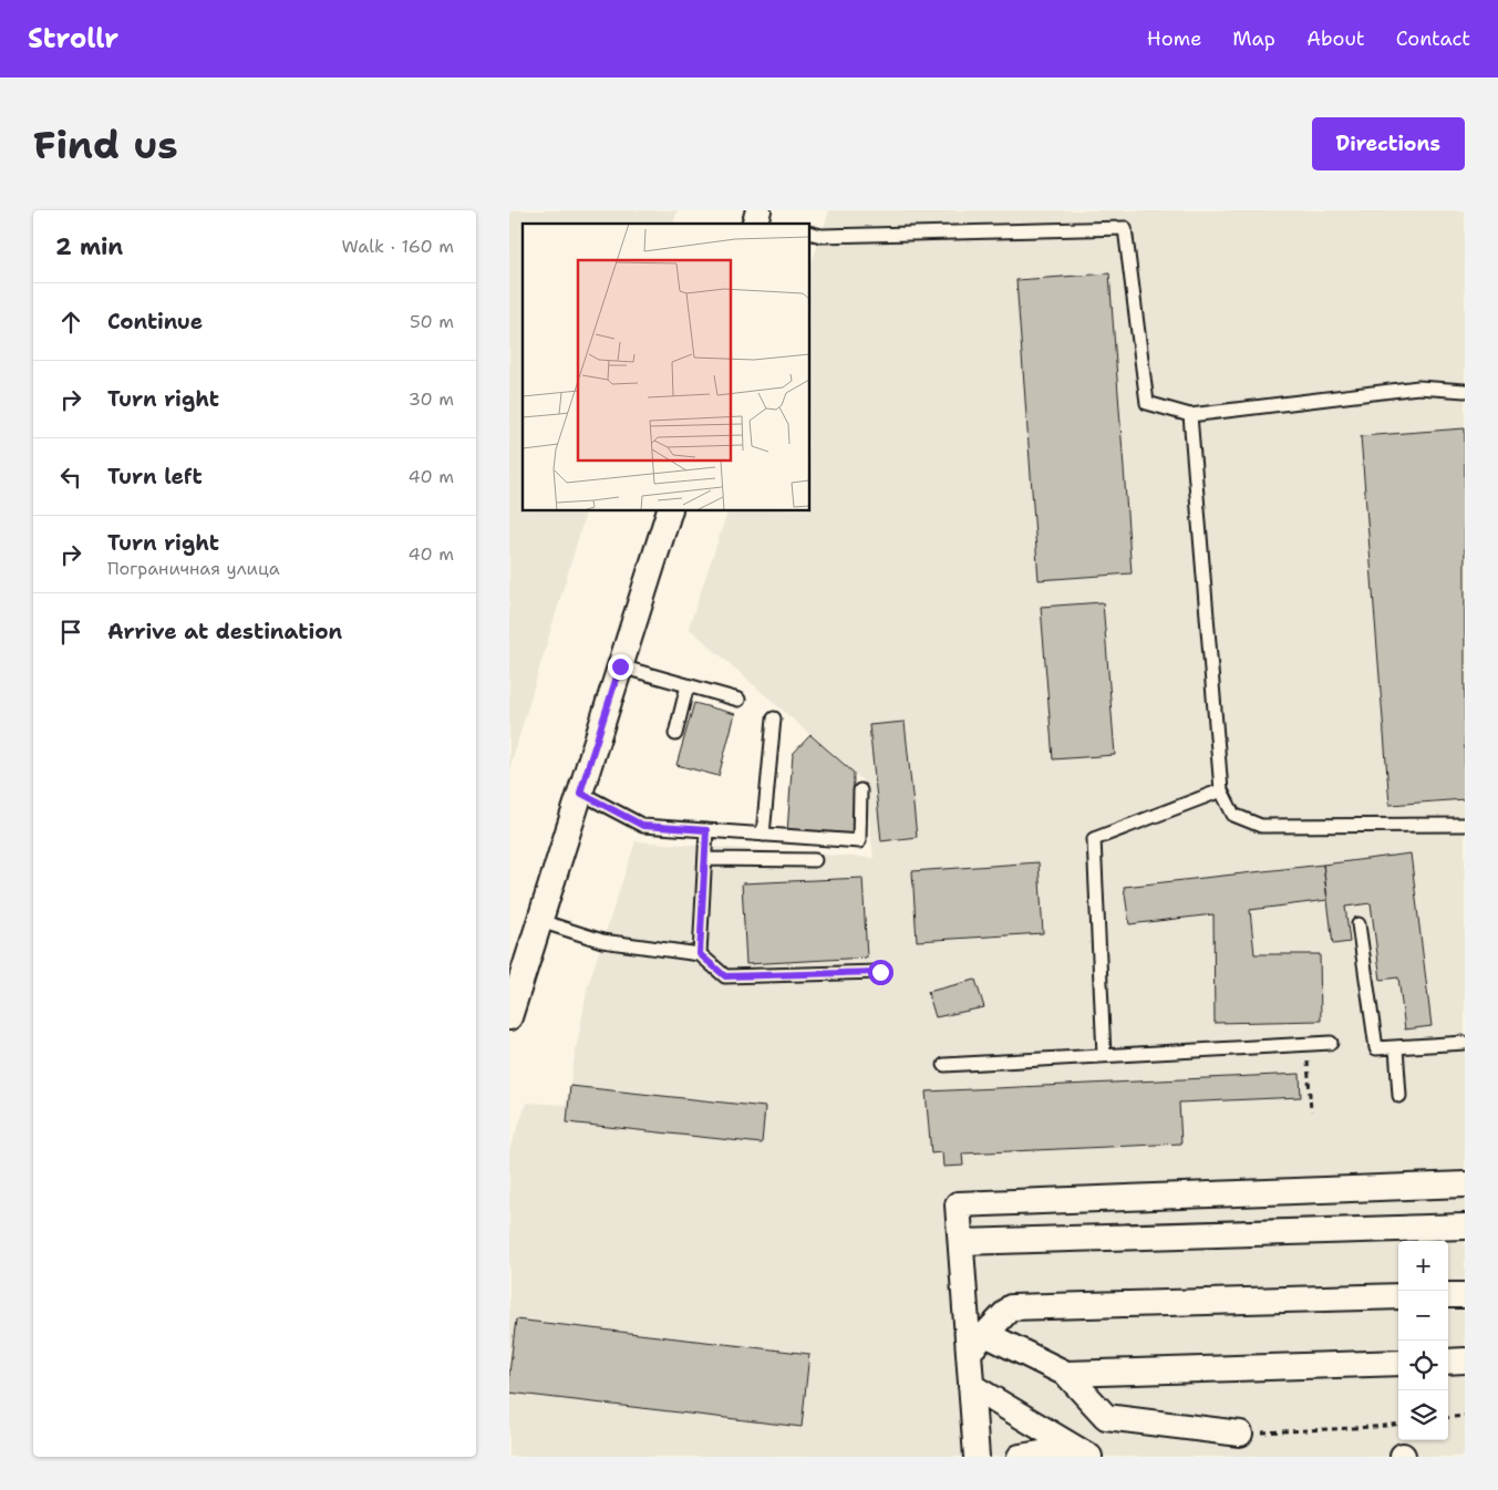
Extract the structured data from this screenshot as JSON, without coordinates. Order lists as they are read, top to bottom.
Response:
{
  "page": {
    "header": "Strollr",
    "nav": [
      "Home",
      "Map",
      "About",
      "Contact"
    ],
    "buttons": "Directions",
    "title": "Find us",
    "heading": ["2 min", "Walk · 160 m"],
    "list": [
      ["Continue", "50 m"],
      ["Turn right", "30 m"],
      ["Turn left", "40 m"],
      ["Turn right", "Пограничная улица", "40 m"],
      "Arrive at destination"
    ],
    "map_buttons": ["+", "−"]
  }
}
